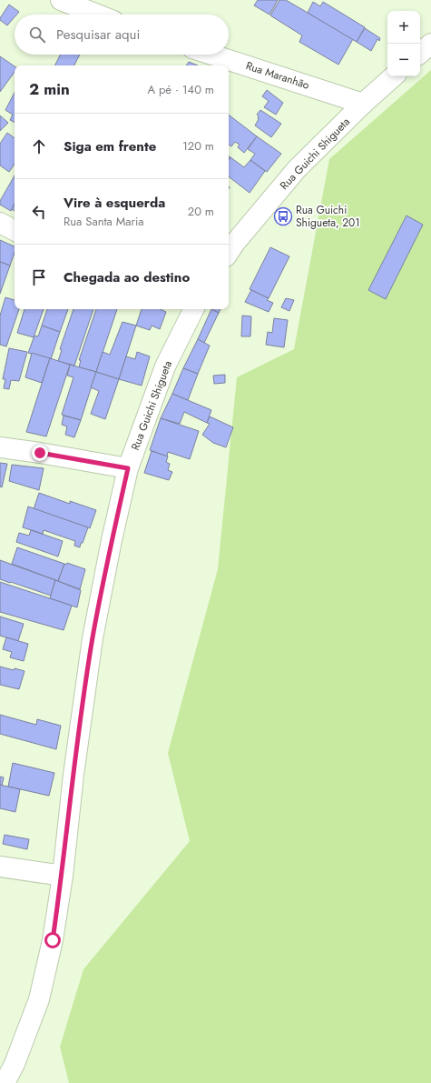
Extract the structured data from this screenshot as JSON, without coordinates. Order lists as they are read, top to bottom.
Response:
{
  "streets": {
    "street": ["Rua Maranhão", "Rua Guichi Shigueta"]
  },
  "crossings": [
    ["Rua Maranhão", "Rua Guichi Shigueta"]
  ],
  "places": {
    "bus stop": ["Rua Guichi Shigueta, 201"]
  },
  "page": {
    "map_buttons": ["+", "−"],
    "search": "Pesquisar aqui",
    "heading": ["2 min", "A pé · 140 m"],
    "list": [
      ["Siga em frente", "120 m"],
      ["Vire à esquerda", "Rua Santa Maria", "20 m"],
      "Chegada ao destino"
    ]
  }
}
